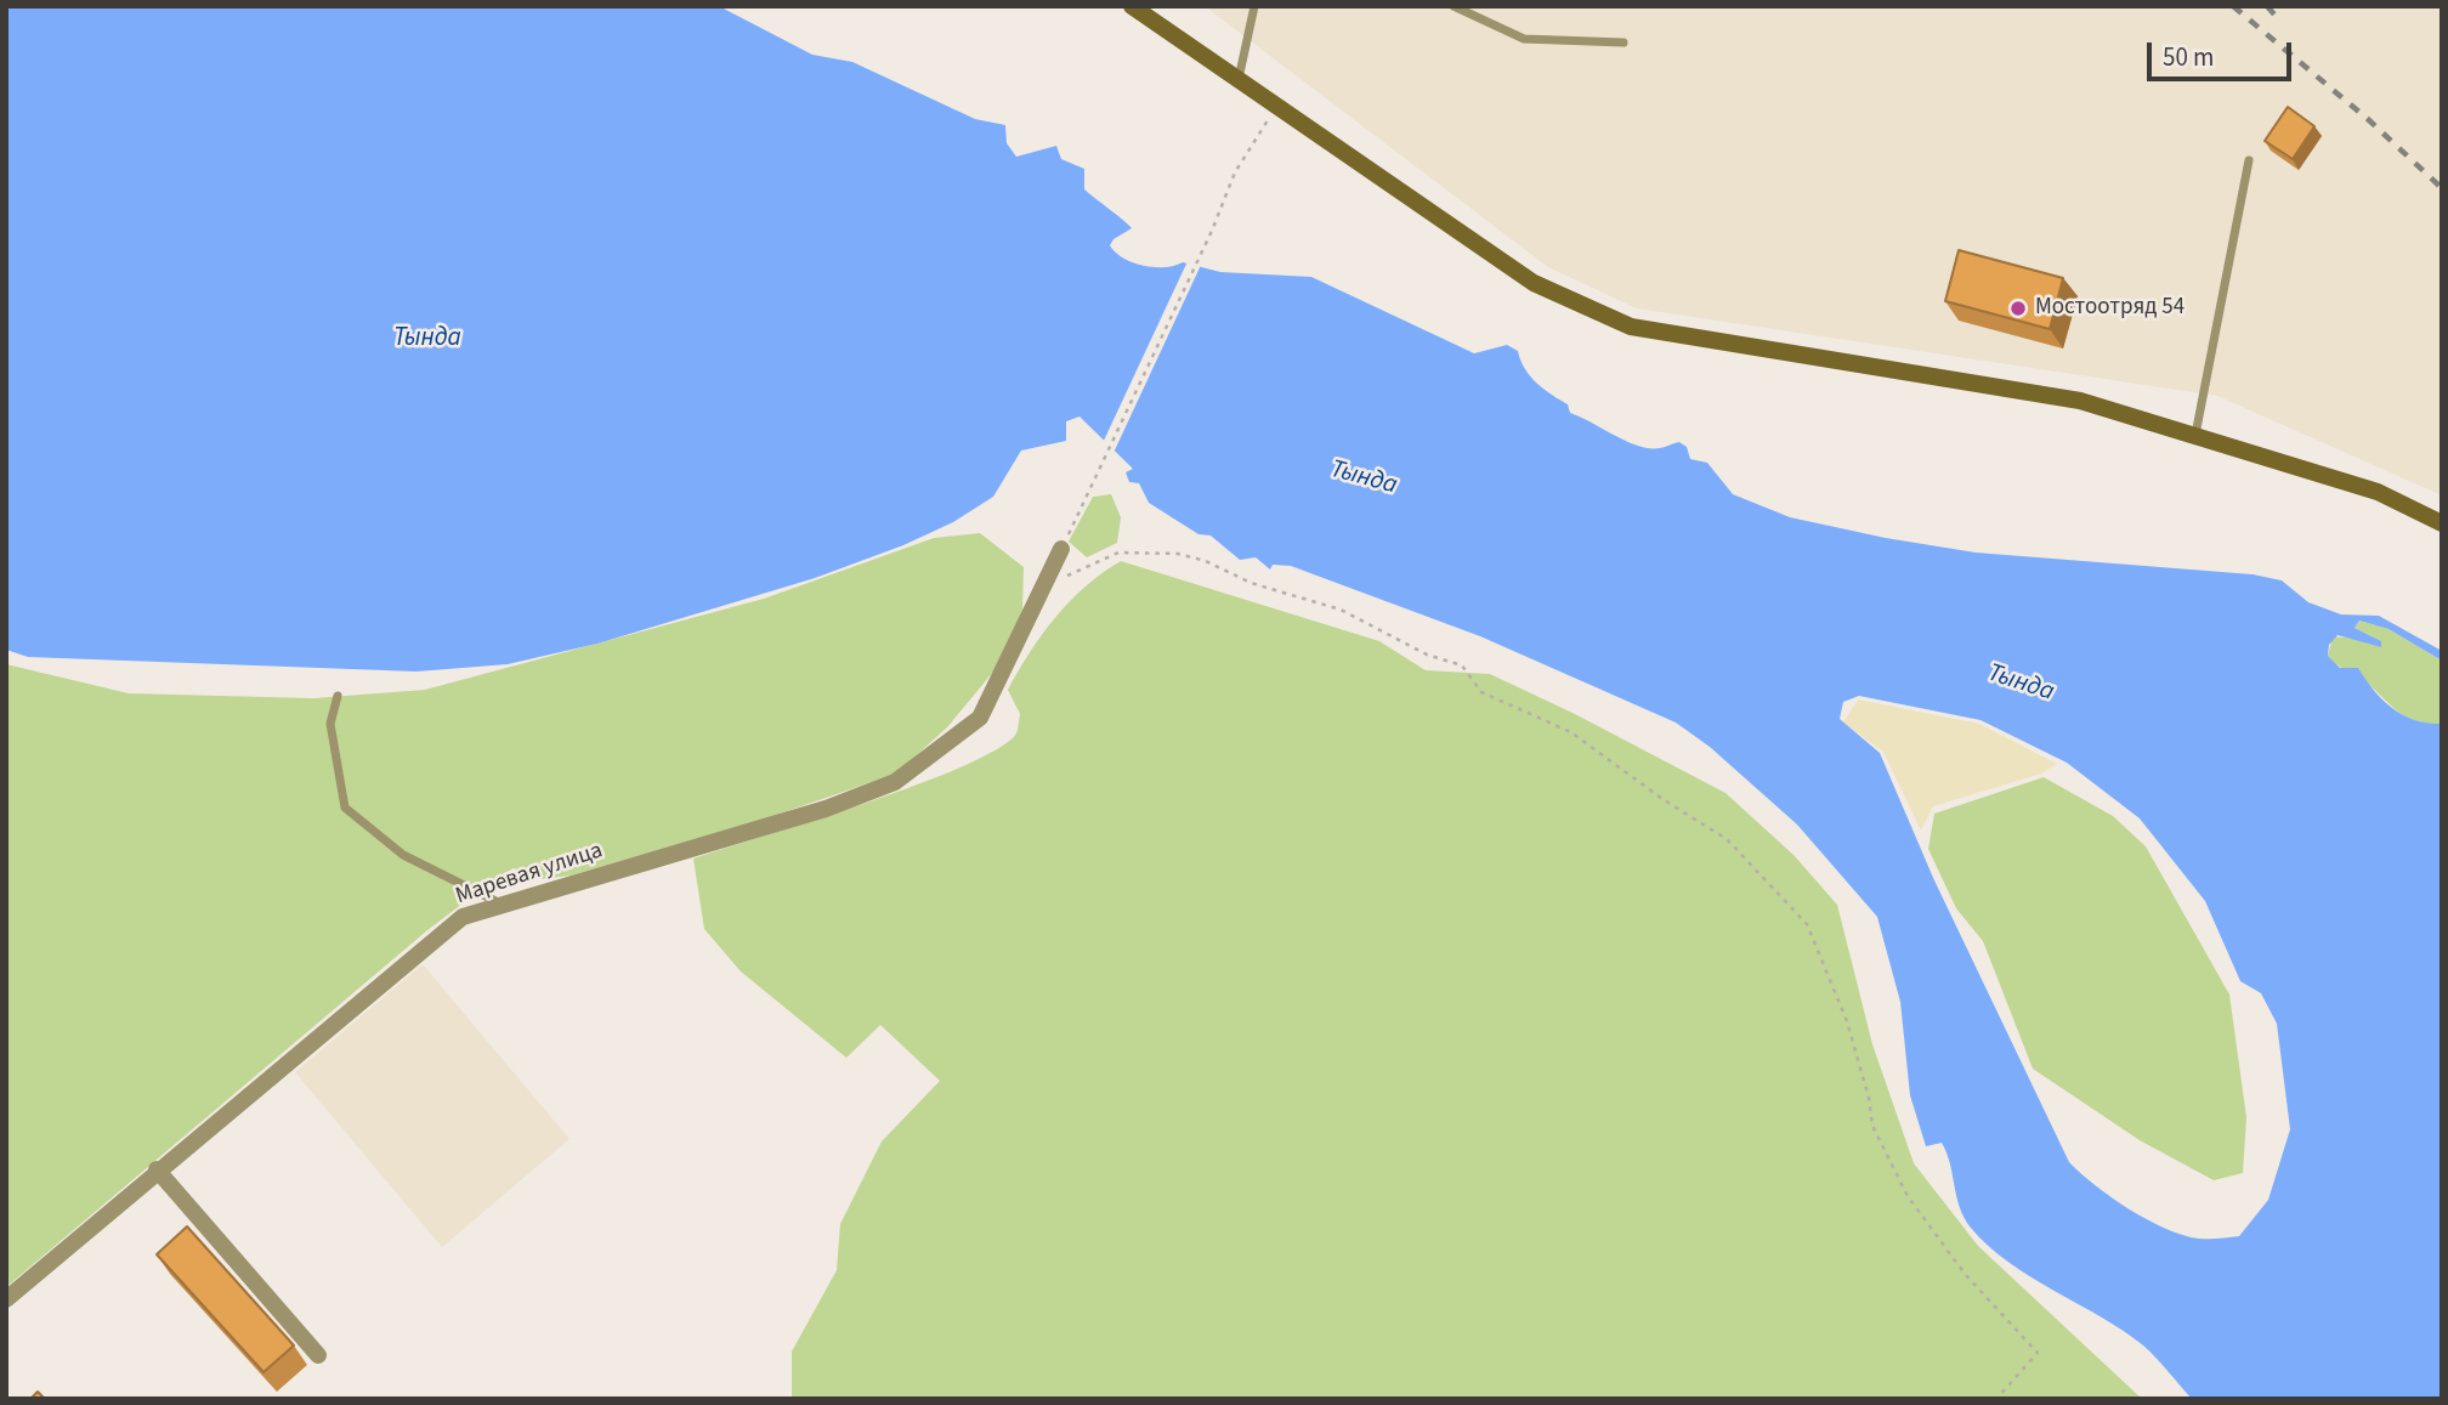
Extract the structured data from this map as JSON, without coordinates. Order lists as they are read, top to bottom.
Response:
{
  "streets": {
    "street": ["Маревая улица"]
  },
  "water": ["Тында"],
  "places": ["Мостоотряд 54"],
  "scale_bar": "50 m"
}
